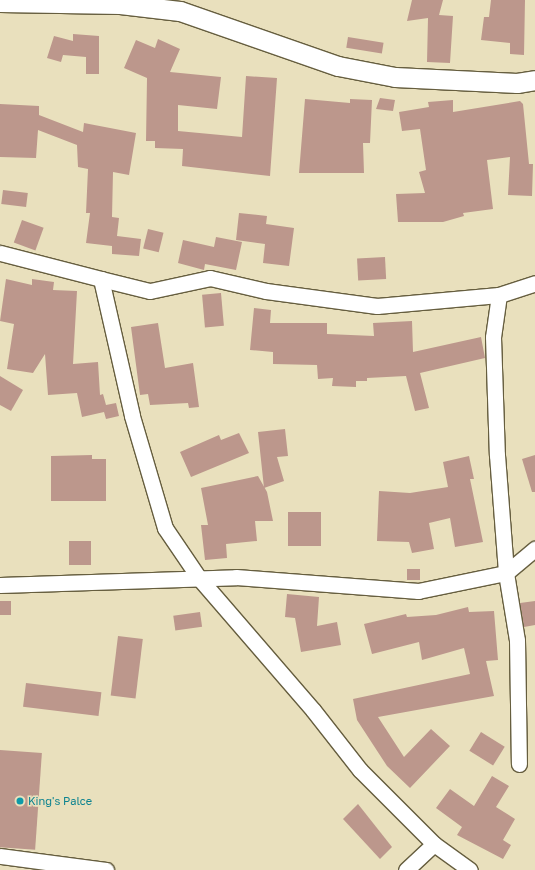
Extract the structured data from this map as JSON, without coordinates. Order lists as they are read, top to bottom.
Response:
{
  "places": ["King's Palce"]
}
